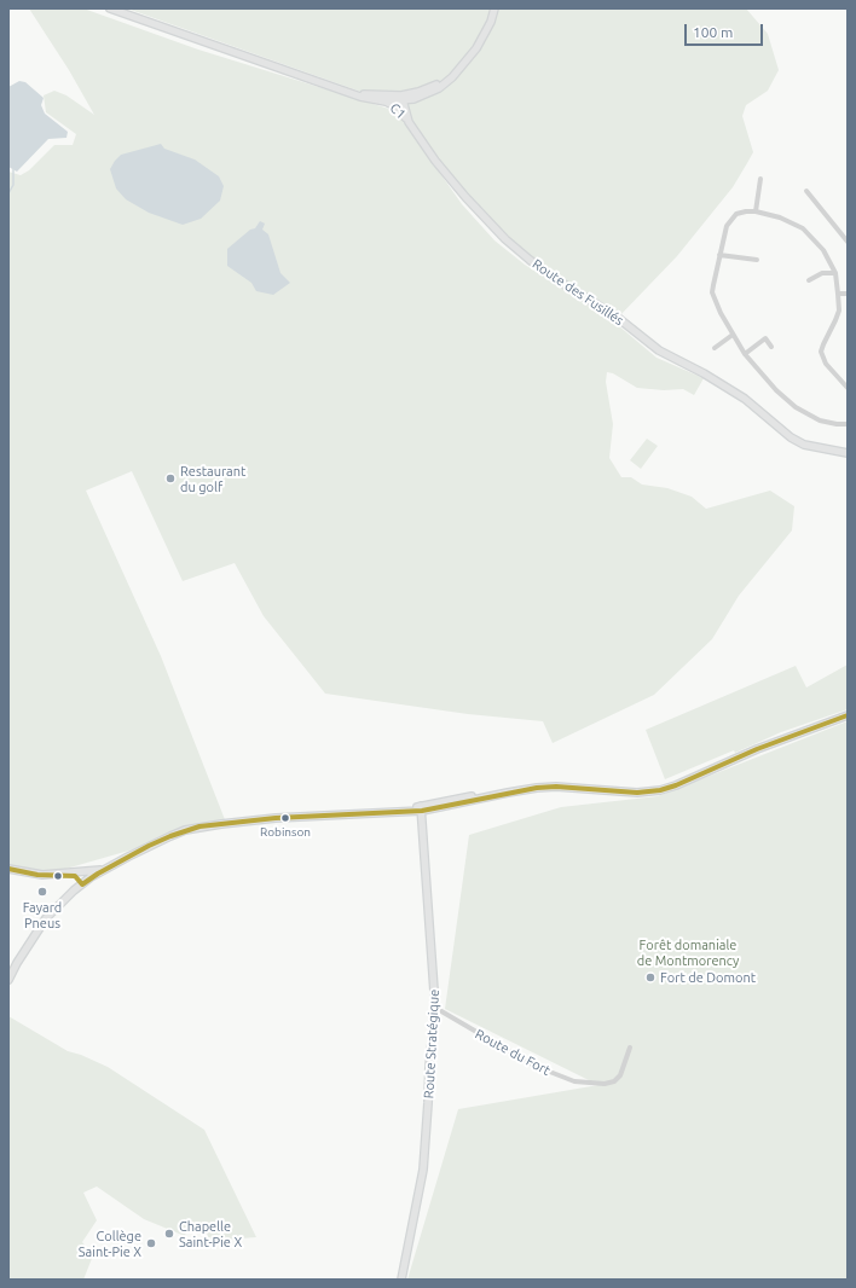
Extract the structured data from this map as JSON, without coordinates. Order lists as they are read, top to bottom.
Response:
{
  "streets": {
    "main road": ["C1", "Route des Fusillés", "Route Stratégique"],
    "street": ["Route du Fort"]
  },
  "crossings": [
    ["C1", "Route des Fusillés"],
    ["Route Stratégique", "Route du Fort"]
  ],
  "parks": ["Forêt domaniale de Montmorency"],
  "places": [
    "Restaurant du golf",
    "Robinson",
    "Fayard Pneus",
    "Fort de Domont",
    "Chapelle Saint-Pie X",
    "Collège Saint-Pie X"
  ],
  "scale_bar": "100 m"
}
